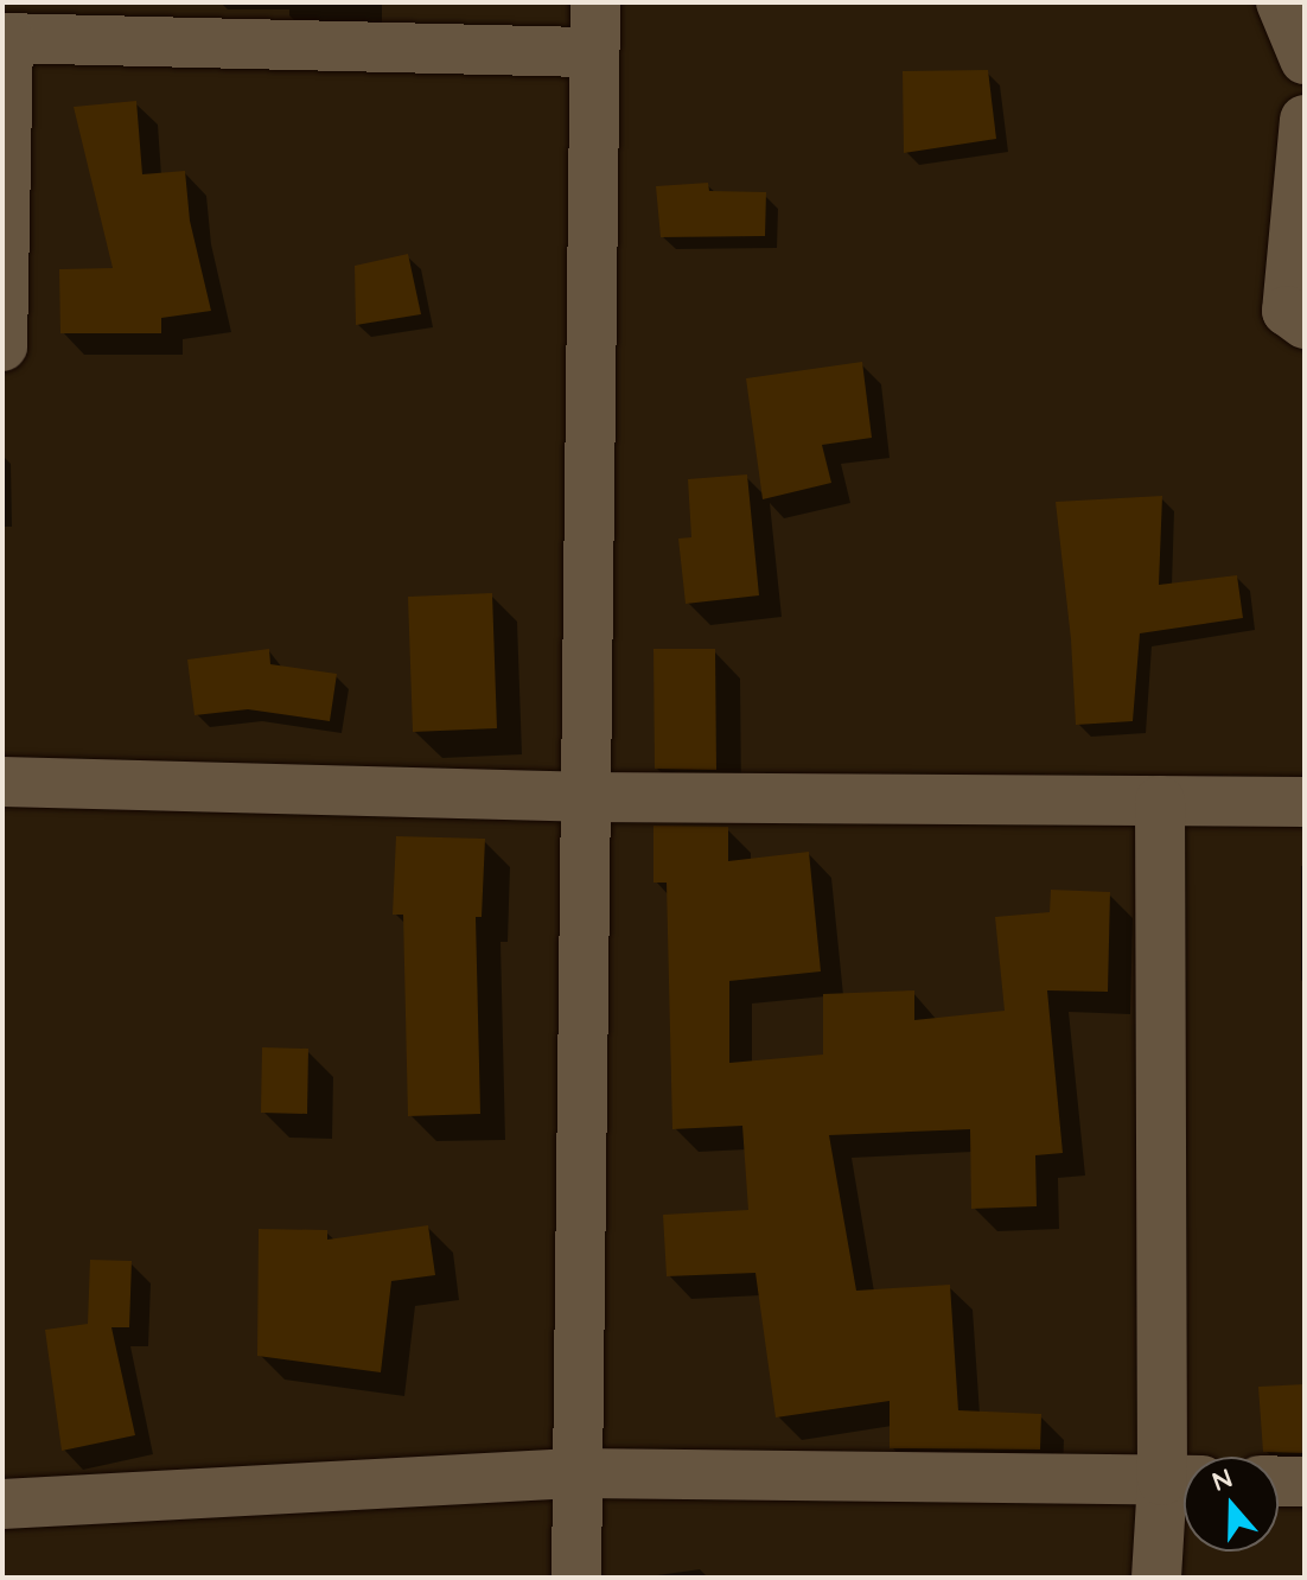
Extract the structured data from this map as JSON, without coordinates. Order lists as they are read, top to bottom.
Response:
{
  "north": "top"
}
